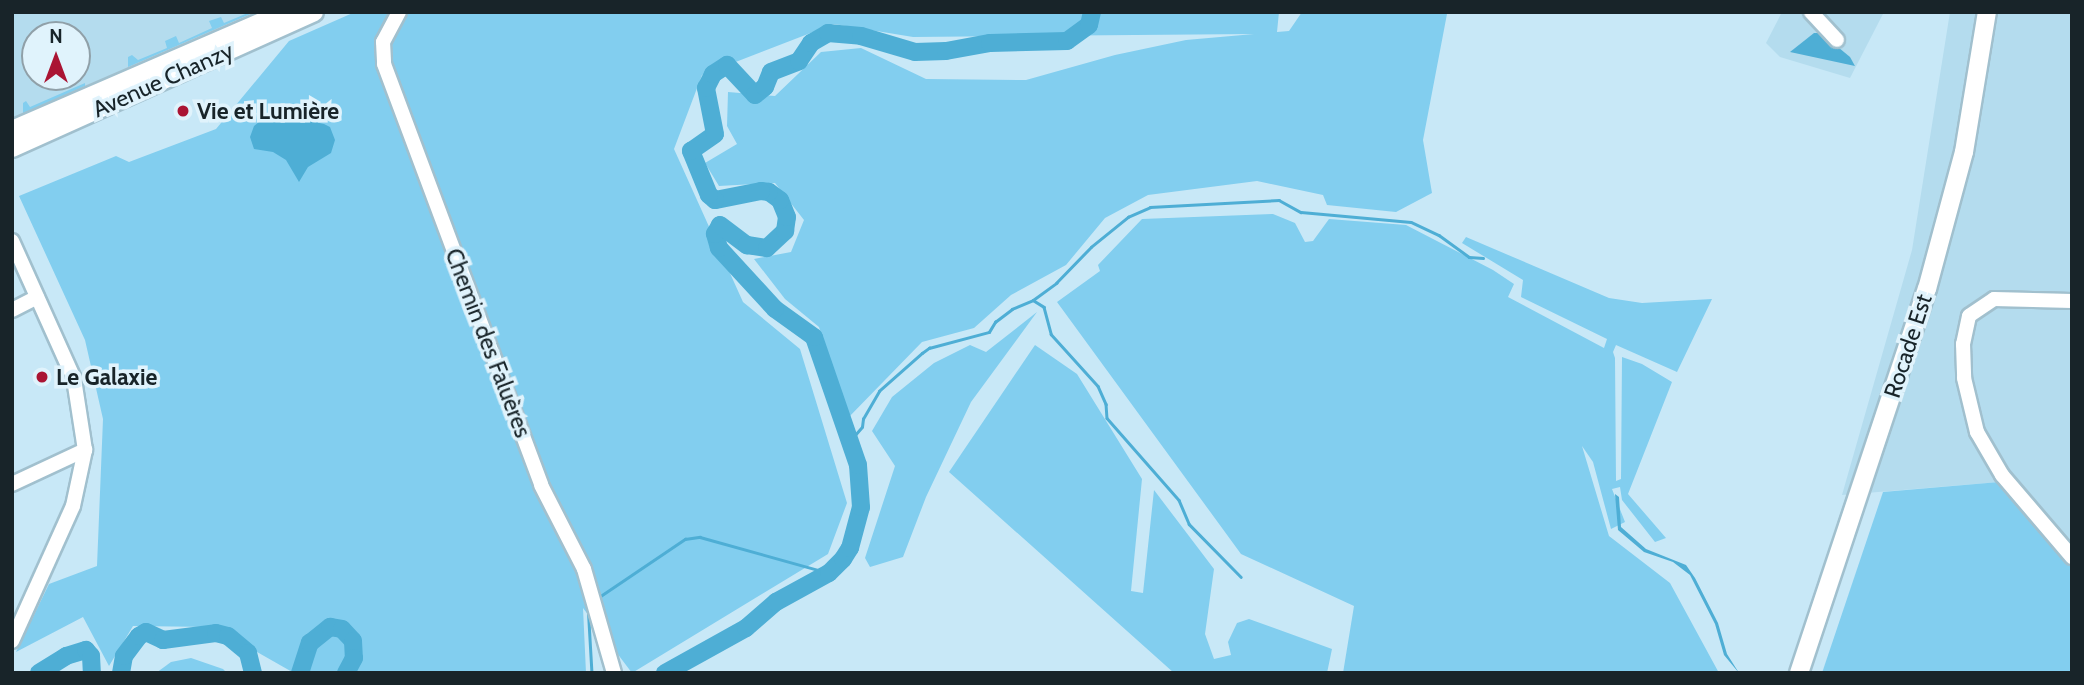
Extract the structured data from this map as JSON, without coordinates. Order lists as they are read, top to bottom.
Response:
{
  "streets": {
    "main road": ["Avenue Chanzy", "Rocade Est"],
    "street": ["Chemin des Faluères"]
  },
  "places": ["Vie et Lumière", "Le Galaxie"],
  "north": "top"
}
